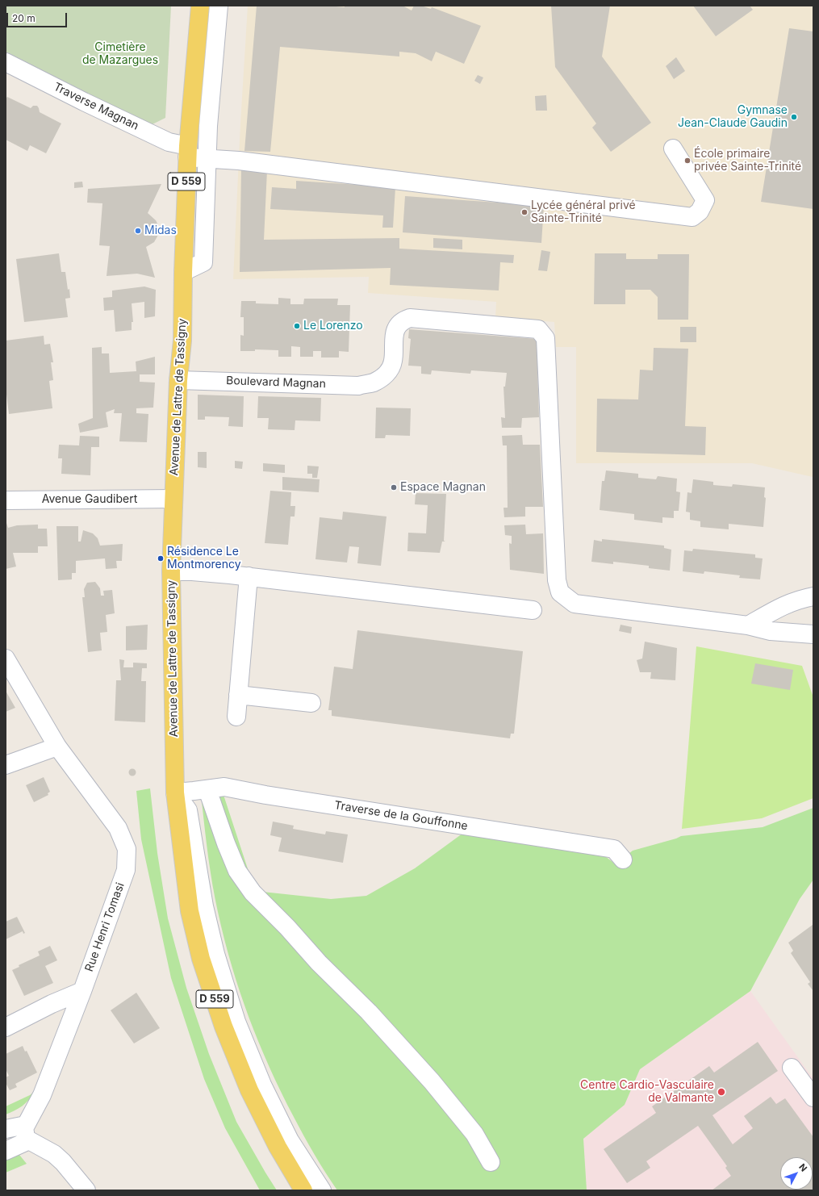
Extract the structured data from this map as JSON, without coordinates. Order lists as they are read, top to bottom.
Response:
{
  "streets": {
    "main road": ["D 559", "Avenue de Lattre de Tassigny"],
    "street": [
      "Traverse Magnan",
      "Boulevard Magnan",
      "Avenue Gaudibert",
      "Traverse de la Gouffonne",
      "Rue Henri Tomasi"
    ]
  },
  "crossings": [
    ["Traverse Magnan", "Avenue de Lattre de Tassigny"],
    ["Boulevard Magnan", "Avenue de Lattre de Tassigny"],
    ["Avenue de Lattre de Tassigny", "Avenue Gaudibert"],
    ["Avenue de Lattre de Tassigny", "Traverse de la Gouffonne"]
  ],
  "parks": ["Cimetière de Mazargues"],
  "places": [
    "Gymnase Jean-Claude Gaudin",
    "École primaire privée Sainte-Trinité",
    "Lycée général privé Sainte-Trinité",
    "Midas",
    "Le Lorenzo",
    "Espace Magnan",
    "Résidence Le Montmorency",
    "Centre Cardio-Vasculaire de Valmante"
  ],
  "scale_bar": "20 m",
  "north": "top right"
}
